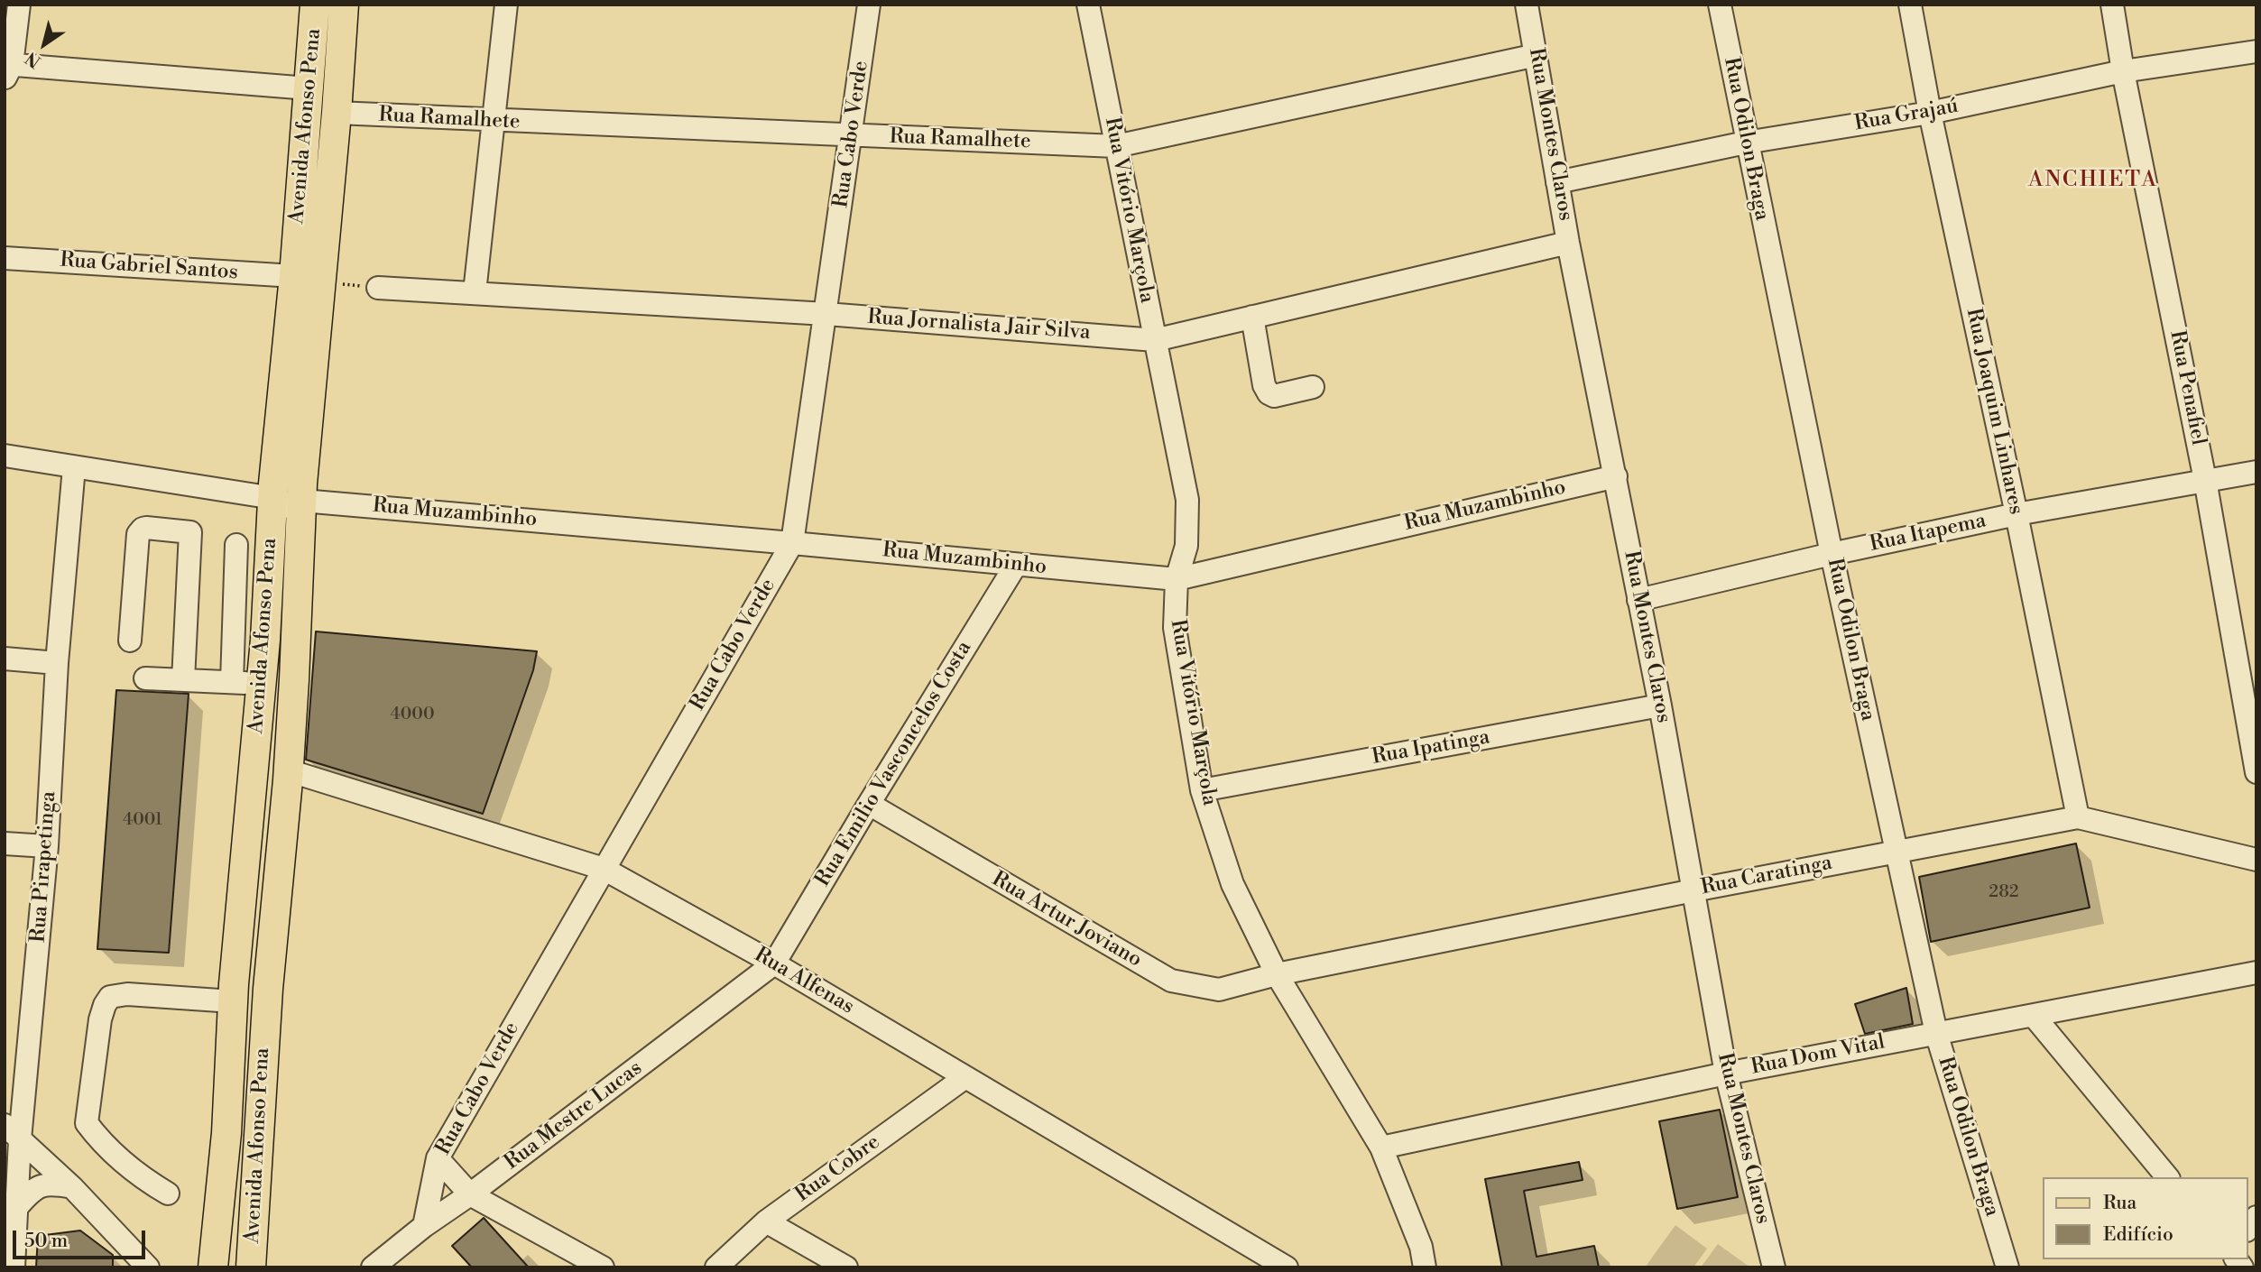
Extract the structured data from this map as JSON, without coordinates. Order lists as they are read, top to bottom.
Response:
{
  "streets": {
    "main road": ["Avenida Afonso Pena"],
    "street": [
      "Rua Grajaú",
      "Rua Ramalhete",
      "Rua Cabo Verde",
      "Rua Montes Claros",
      "Rua Odilon Braga",
      "Rua Vitório Marçola",
      "Rua Gabriel Santos",
      "Rua Jornalista Jair Silva",
      "Rua Penafiel",
      "Rua Joaquim Linhares",
      "Rua Muzambinho",
      "Rua Itapema",
      "Rua Ipatinga",
      "Rua Emilio Vasconcelos Costa",
      "Rua Pirapetinga",
      "Rua Caratinga",
      "Rua Artur Joviano",
      "Rua Alfenas",
      "Rua Dom Vital",
      "Rua Mestre Lucas",
      "Rua Cobre"
    ]
  },
  "crossings": [
    ["Rua Grajaú", "Rua Montes Claros"],
    ["Rua Grajaú", "Rua Odilon Braga"],
    ["Rua Grajaú", "Rua Penafiel"],
    ["Rua Grajaú", "Rua Joaquim Linhares"],
    ["Rua Ramalhete", "Avenida Afonso Pena"],
    ["Rua Ramalhete", "Rua Cabo Verde"],
    ["Rua Ramalhete", "Rua Montes Claros"],
    ["Rua Ramalhete", "Rua Vitório Marçola"],
    ["Avenida Afonso Pena", "Rua Gabriel Santos"],
    ["Avenida Afonso Pena", "Rua Muzambinho"],
    ["Avenida Afonso Pena", "Rua Alfenas"],
    ["Rua Cabo Verde", "Rua Jornalista Jair Silva"],
    ["Rua Cabo Verde", "Rua Muzambinho"],
    ["Rua Cabo Verde", "Rua Alfenas"],
    ["Rua Cabo Verde", "Rua Mestre Lucas"],
    ["Rua Montes Claros", "Rua Jornalista Jair Silva"],
    ["Rua Montes Claros", "Rua Muzambinho"],
    ["Rua Montes Claros", "Rua Itapema"],
    ["Rua Montes Claros", "Rua Ipatinga"],
    ["Rua Montes Claros", "Rua Caratinga"],
    ["Rua Montes Claros", "Rua Dom Vital"],
    ["Rua Odilon Braga", "Rua Itapema"],
    ["Rua Odilon Braga", "Rua Caratinga"],
    ["Rua Odilon Braga", "Rua Dom Vital"],
    ["Rua Vitório Marçola", "Rua Jornalista Jair Silva"],
    ["Rua Vitório Marçola", "Rua Muzambinho"],
    ["Rua Vitório Marçola", "Rua Ipatinga"],
    ["Rua Vitório Marçola", "Rua Caratinga"],
    ["Rua Vitório Marçola", "Rua Artur Joviano"],
    ["Rua Vitório Marçola", "Rua Dom Vital"],
    ["Rua Penafiel", "Rua Itapema"],
    ["Rua Joaquim Linhares", "Rua Itapema"],
    ["Rua Joaquim Linhares", "Rua Caratinga"],
    ["Rua Muzambinho", "Rua Emilio Vasconcelos Costa"],
    ["Rua Muzambinho", "Rua Pirapetinga"],
    ["Rua Emilio Vasconcelos Costa", "Rua Artur Joviano"],
    ["Rua Emilio Vasconcelos Costa", "Rua Alfenas"],
    ["Rua Emilio Vasconcelos Costa", "Rua Mestre Lucas"],
    ["Rua Caratinga", "Rua Artur Joviano"],
    ["Rua Alfenas", "Rua Mestre Lucas"],
    ["Rua Alfenas", "Rua Cobre"]
  ],
  "districts": ["ANCHIETA"],
  "house_numbers": ["4000", "4001", "282"],
  "legend": ["Rua", "Edifício"],
  "scale_bar": "50 m",
  "north": "bottom left"
}
